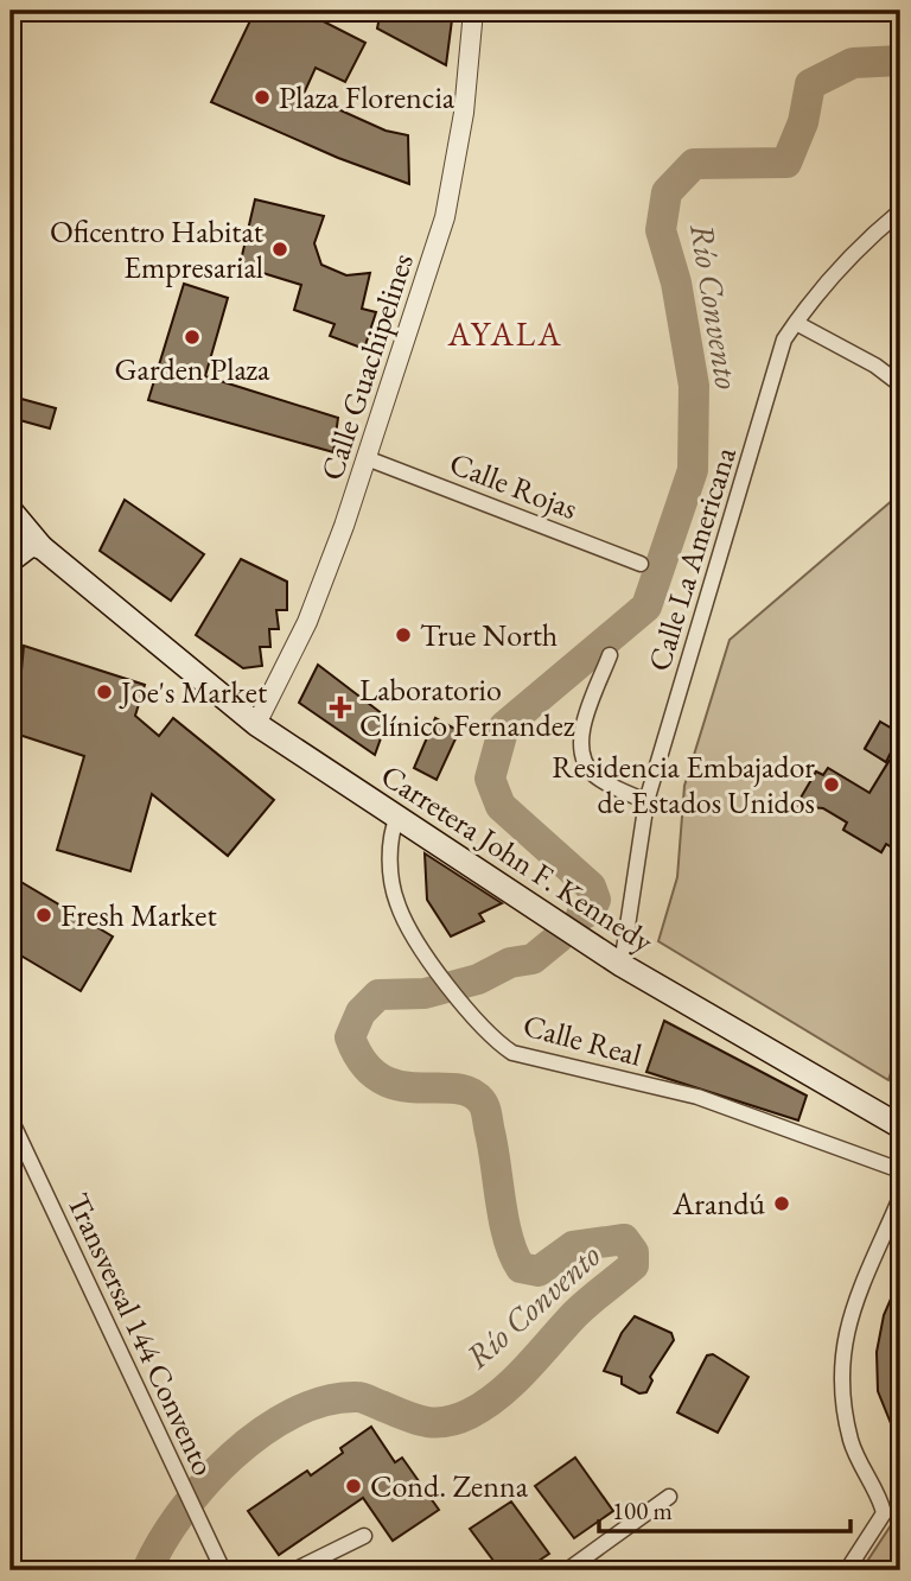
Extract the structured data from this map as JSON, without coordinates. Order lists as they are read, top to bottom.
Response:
{
  "streets": {
    "main road": ["Carretera John F. Kennedy"],
    "street": [
      "Calle Guachipelines",
      "Calle Rojas",
      "Calle La Americana",
      "Calle Real",
      "Transversal 144 Convento"
    ]
  },
  "crossings": [
    ["Calle Guachipelines", "Calle Rojas"],
    ["Calle Guachipelines", "Carretera John F. Kennedy"],
    ["Calle La Americana", "Carretera John F. Kennedy"],
    ["Carretera John F. Kennedy", "Calle Real"]
  ],
  "districts": ["AYALA"],
  "water": ["Río Convento"],
  "places": {
    "other": [
      "Plaza Florencia",
      "Oficentro Habitat Empresarial",
      "Garden Plaza",
      "True North",
      "Joe's Market",
      "Residencia Embajador de Estados Unidos",
      "Fresh Market",
      "Arandú",
      "Cond. Zenna"
    ],
    "health": ["Laboratorio Clínico Fernandez"]
  },
  "scale_bar": "100 m"
}
